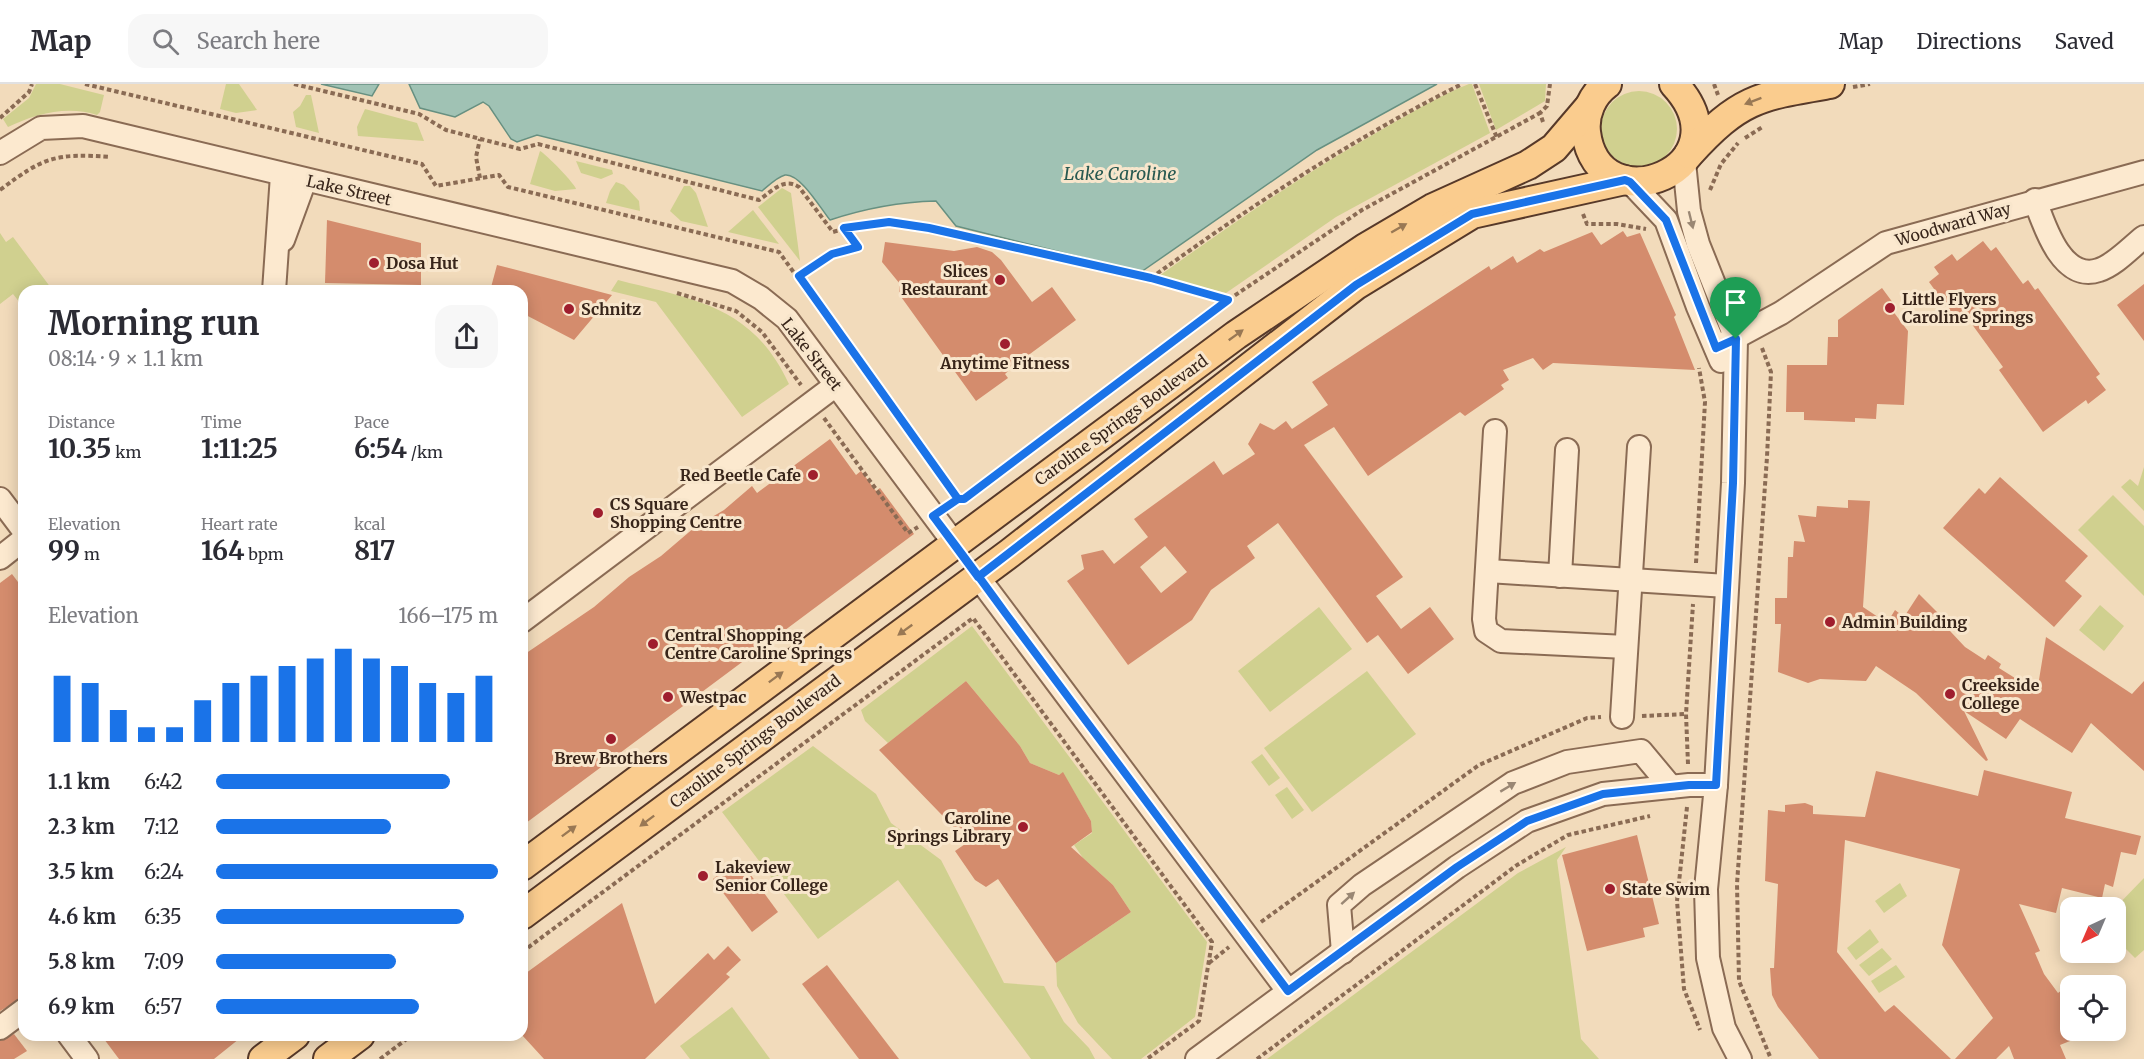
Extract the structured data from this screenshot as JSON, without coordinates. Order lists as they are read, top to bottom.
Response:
{
  "streets": {
    "main road": ["Lake Street", "Caroline Springs Boulevard"],
    "street": ["Woodward Way"]
  },
  "crossings": [
    ["Lake Street", "Caroline Springs Boulevard"]
  ],
  "water": ["Lake Caroline"],
  "places": [
    "Dosa Hut",
    "Slices Restaurant",
    "Little Flyers Caroline Springs",
    "Schnitz",
    "Anytime Fitness",
    "Red Beetle Cafe",
    "CS Square Shopping Centre",
    "Admin Building",
    "Central Shopping Centre Caroline Springs",
    "Creekside College",
    "Westpac",
    "Brew Brothers",
    "Caroline Springs Library",
    "Lakeview Senior College",
    "State Swim"
  ],
  "north": "bottom left",
  "page": {
    "header": "Map",
    "search": "Search here",
    "nav": ["Map", "Directions", "Saved"],
    "heading": ["Morning run", "08:14 · 9 × 1.1 km"],
    "stats": [
      ["Distance", "10.35 km"],
      ["Time", "1:11:25"],
      ["Pace", "6:54 /km"],
      ["Elevation", "99 m"],
      ["Heart rate", "164 bpm"],
      ["kcal", "817"]
    ],
    "chart": ["Elevation", "166–175 m"],
    "list": [
      {
        "name": "1.1 km",
        "note": "6:42"
      },
      {
        "name": "2.3 km",
        "note": "7:12"
      },
      {
        "name": "3.5 km",
        "note": "6:24"
      },
      {
        "name": "4.6 km",
        "note": "6:35"
      },
      {
        "name": "5.8 km",
        "note": "7:09"
      },
      {
        "name": "6.9 km",
        "note": "6:57"
      }
    ]
  }
}
